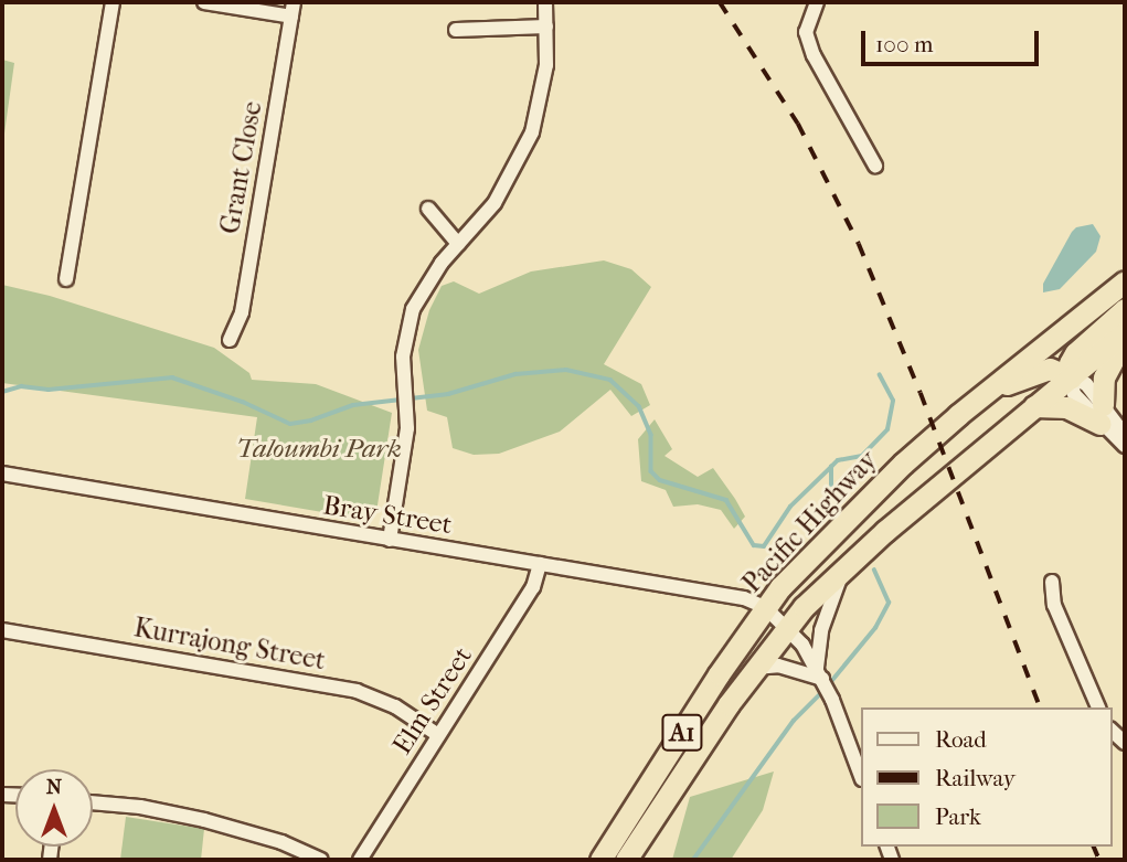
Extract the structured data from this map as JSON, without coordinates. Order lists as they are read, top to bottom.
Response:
{
  "streets": {
    "highway": ["Pacific Highway", "A1"],
    "street": [
      "Grant Close",
      "Bray Street",
      "Kurrajong Street",
      "Elm Street"
    ]
  },
  "crossings": [
    ["Bray Street", "Pacific Highway"],
    ["Bray Street", "Elm Street"],
    ["Kurrajong Street", "Elm Street"]
  ],
  "parks": ["Taloumbi Park"],
  "legend": ["Road", "Railway", "Park"],
  "scale_bar": "100 m",
  "north": "top"
}
